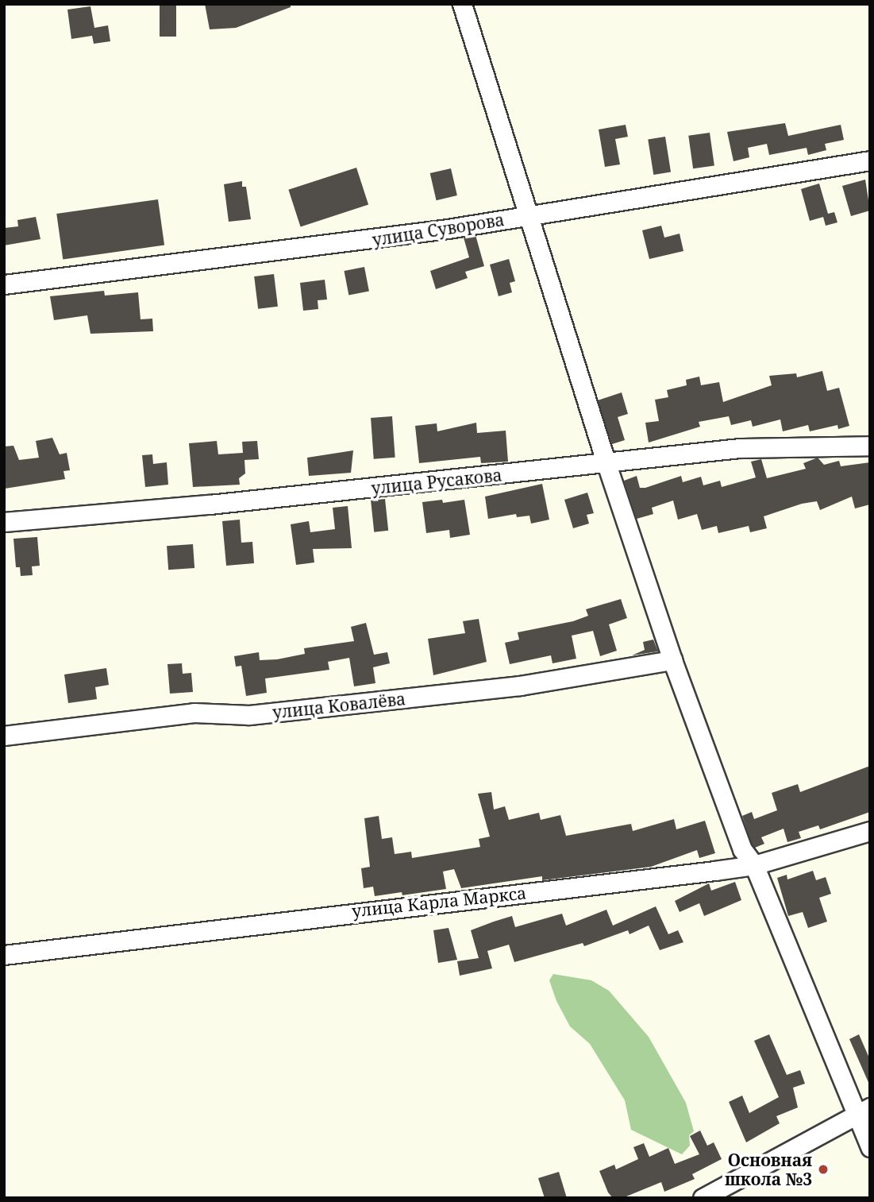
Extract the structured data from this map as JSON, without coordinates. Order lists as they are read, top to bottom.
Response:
{
  "streets": {
    "street": [
      "улица Суворова",
      "улица Русакова",
      "улица Ковалёва",
      "улица Карла Маркса"
    ]
  },
  "places": ["Основная школа №3"]
}
